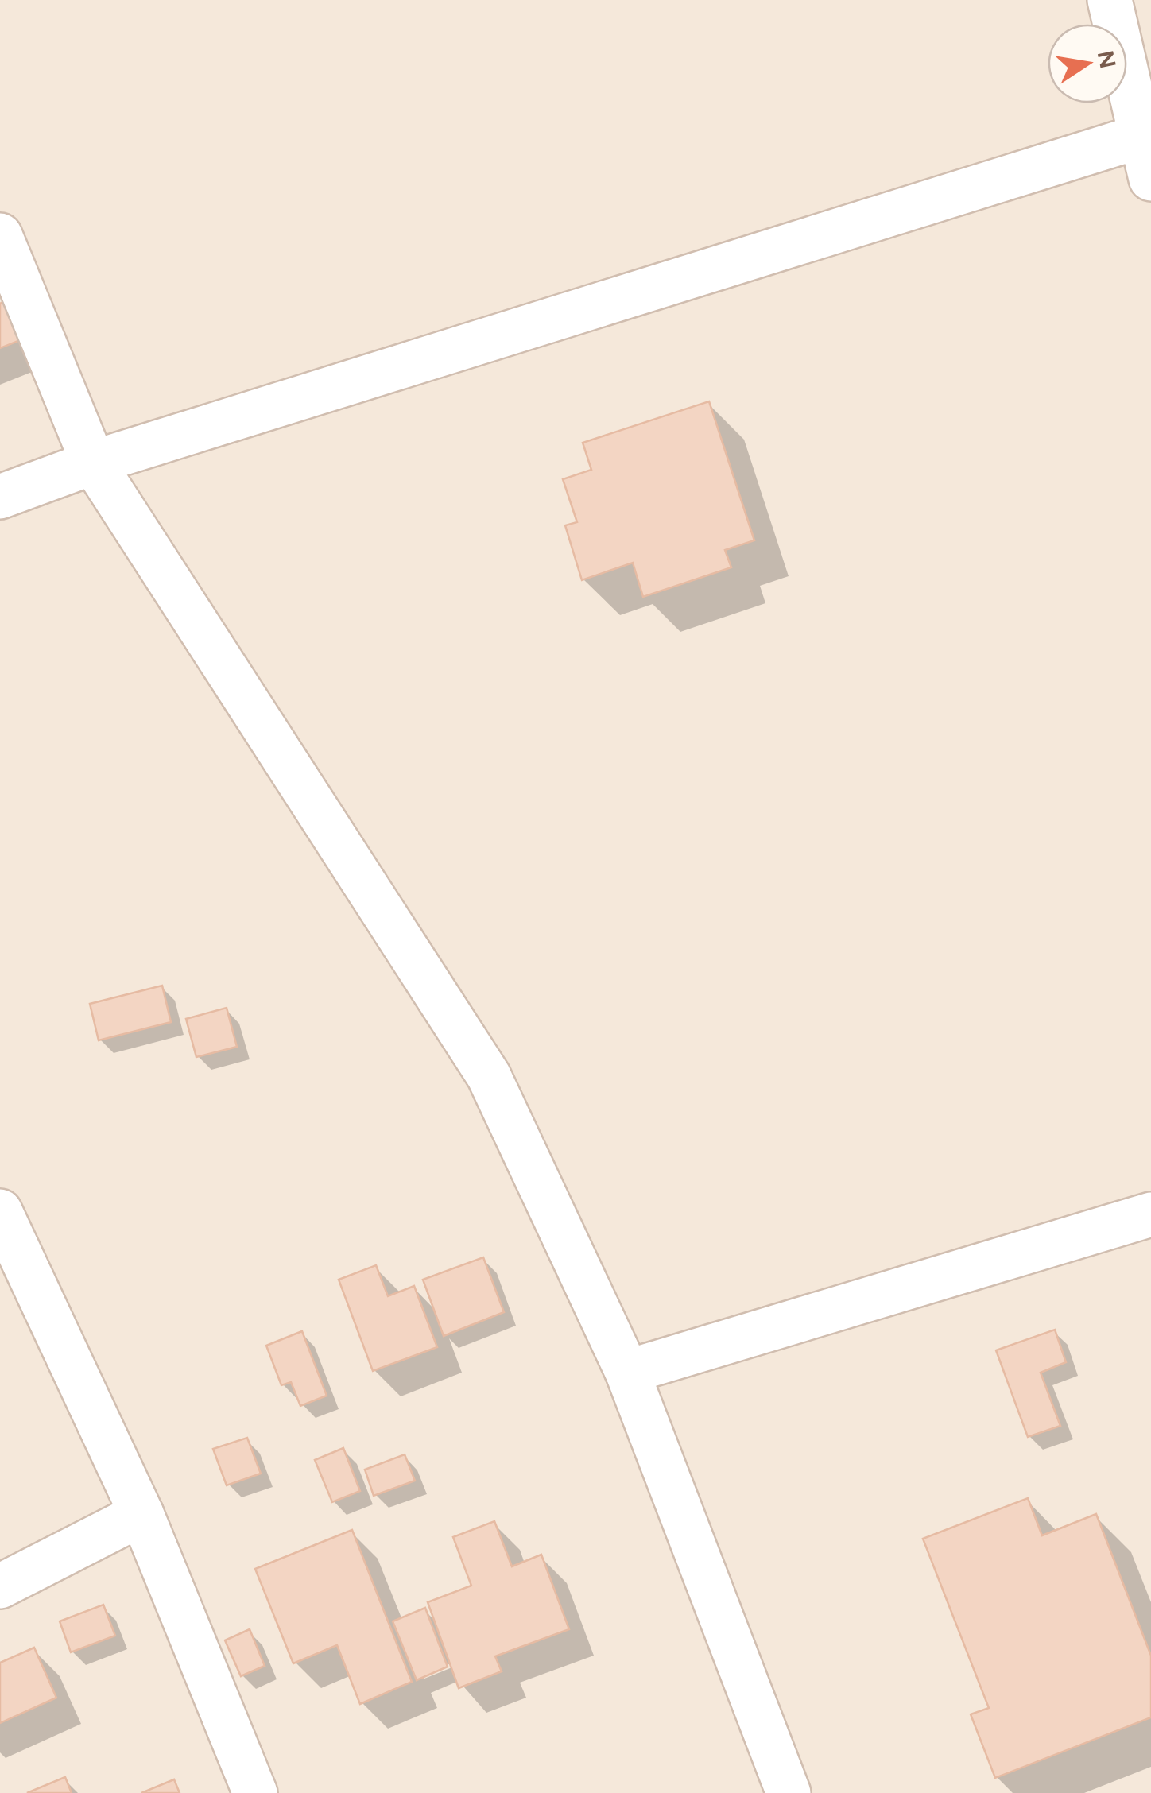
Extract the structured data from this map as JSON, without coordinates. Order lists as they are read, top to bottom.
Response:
{
  "north": "right"
}
